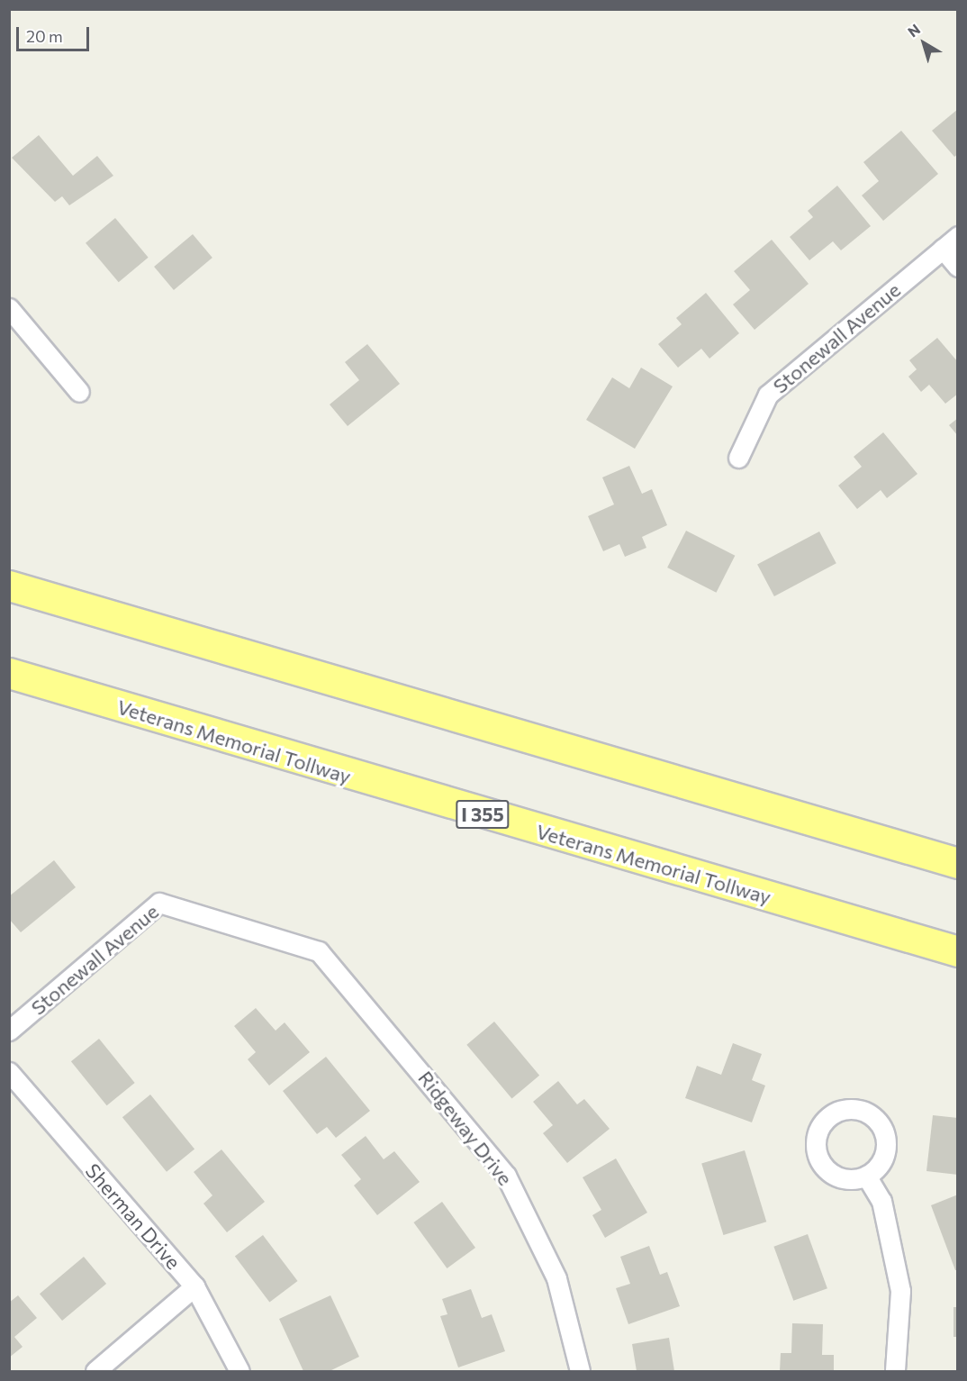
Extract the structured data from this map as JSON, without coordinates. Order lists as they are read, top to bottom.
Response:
{
  "streets": {
    "highway": ["Veterans Memorial Tollway", "I 355"],
    "street": ["Stonewall Avenue", "Ridgeway Drive", "Sherman Drive"]
  },
  "crossings": [
    ["Stonewall Avenue", "Ridgeway Drive"]
  ],
  "scale_bar": "20 m",
  "north": "top left"
}
